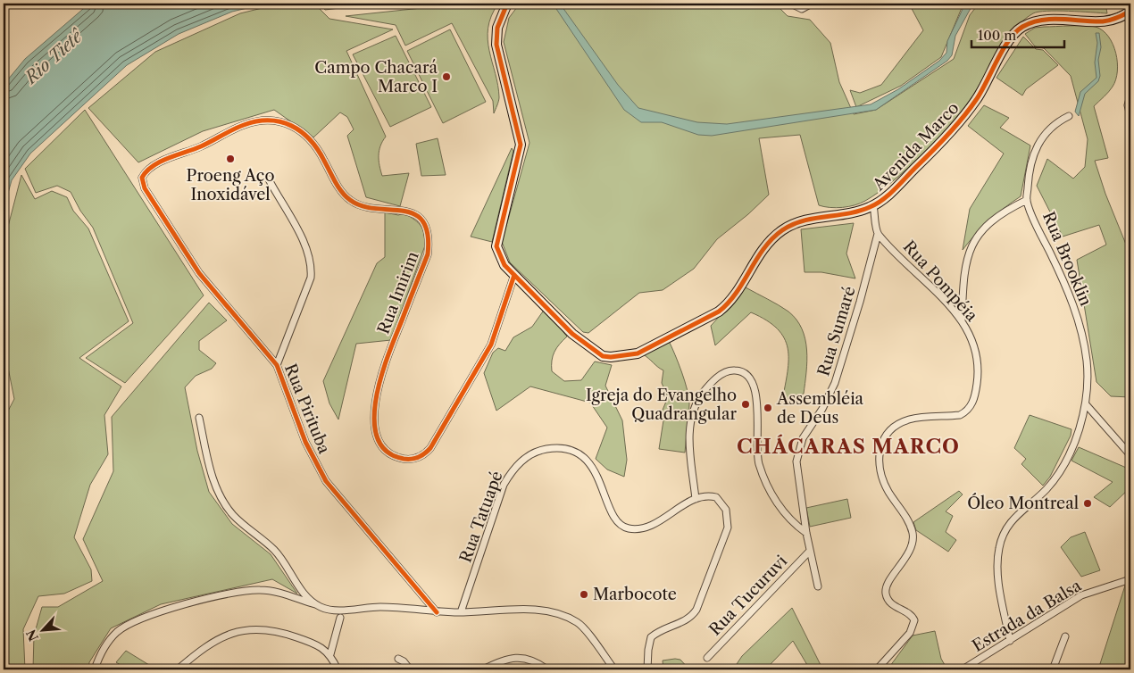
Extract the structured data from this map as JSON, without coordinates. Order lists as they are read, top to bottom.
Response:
{
  "streets": {
    "main road": ["Avenida Marco"],
    "street": [
      "Rua Brooklin",
      "Rua Pompéia",
      "Rua Imirim",
      "Rua Sumaré",
      "Rua Pirituba",
      "Rua Tatuapé",
      "Rua Tucuruvi",
      "Estrada da Balsa"
    ]
  },
  "crossings": [
    ["Avenida Marco", "Rua Imirim"],
    ["Rua Brooklin", "Estrada da Balsa"],
    ["Rua Pompéia", "Rua Sumaré"],
    ["Rua Imirim", "Rua Pirituba"],
    ["Rua Sumaré", "Rua Tucuruvi"]
  ],
  "districts": ["CHÁCARAS MARCO"],
  "water": ["Rio Tietê"],
  "places": [
    "Campo Chacará Marco I",
    "Proeng Aço Inoxidável",
    "Igreja do Evangelho Quadrangular",
    "Assembléia de Deus",
    "Óleo Montreal",
    "Marbocote"
  ],
  "scale_bar": "100 m",
  "north": "bottom left"
}
